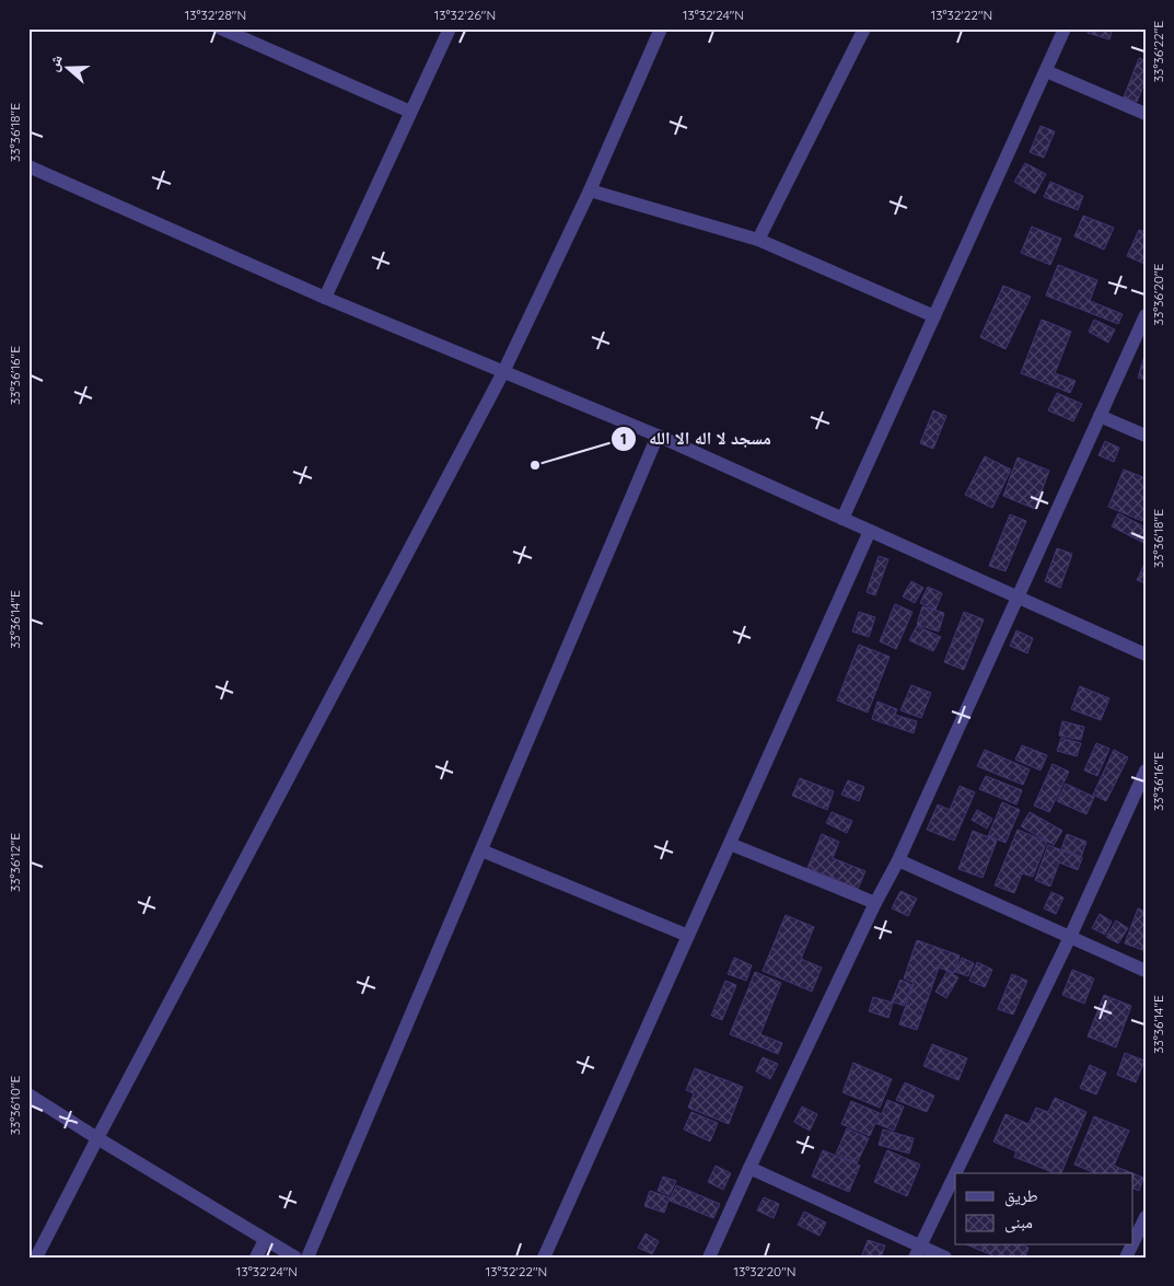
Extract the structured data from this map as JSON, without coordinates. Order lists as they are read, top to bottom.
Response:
{
  "places": ["مسجد لا اله الا الله"],
  "legend": ["طريق", "مبنى"],
  "north": "left",
  "coordinates": [
    "13°32'28\"N",
    "13°32'26\"N",
    "13°32'24\"N",
    "13°32'22\"N",
    "33°36'22\"E",
    "33°36'18\"E",
    "33°36'20\"E",
    "33°36'16\"E",
    "33°36'14\"E",
    "33°36'12\"E",
    "33°36'10\"E",
    "13°32'20\"N"
  ]
}
